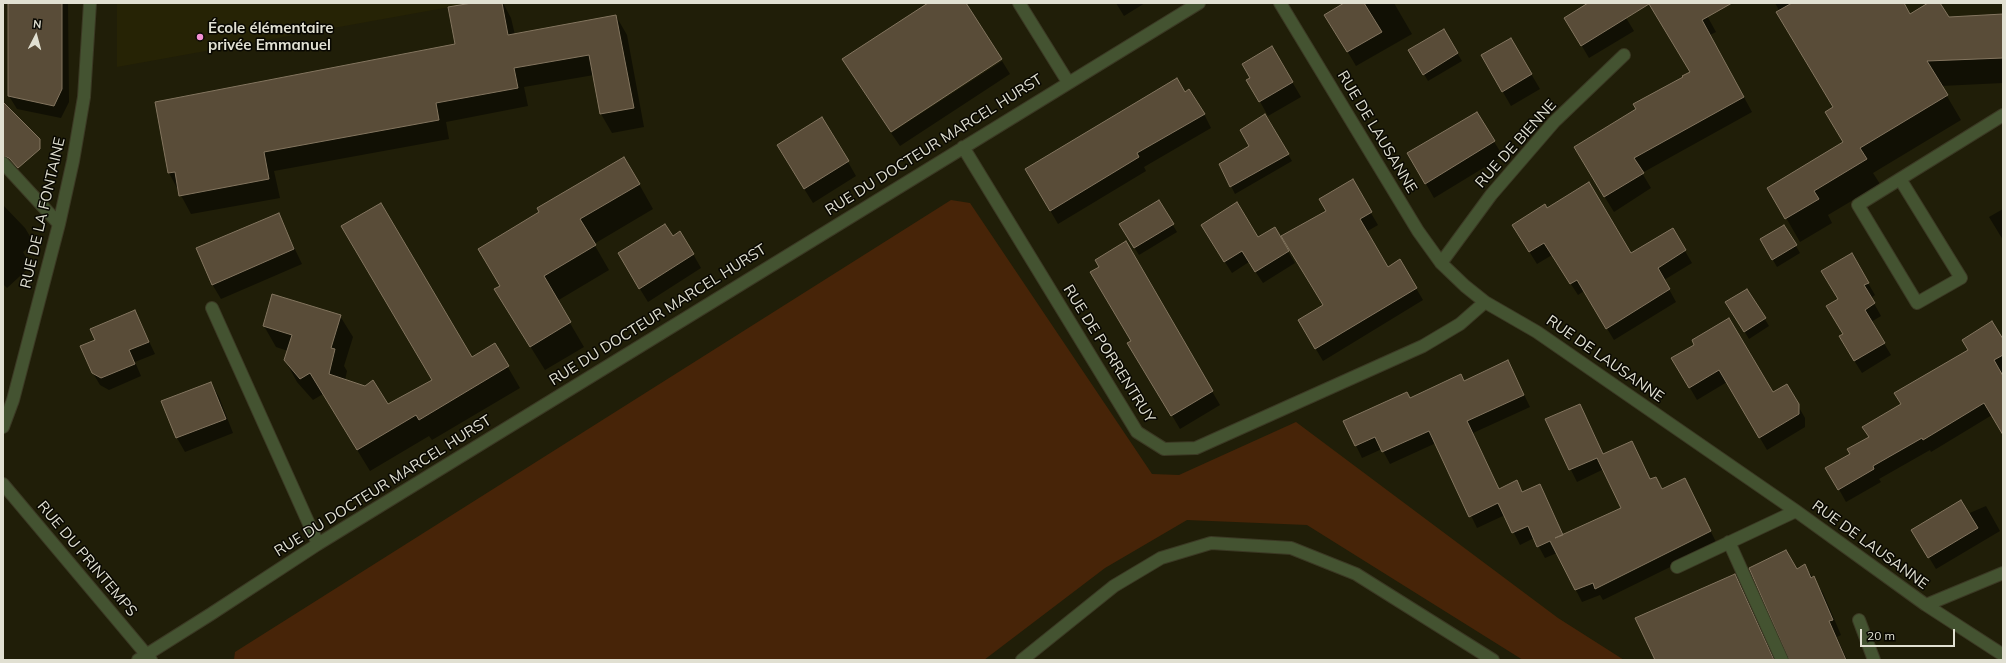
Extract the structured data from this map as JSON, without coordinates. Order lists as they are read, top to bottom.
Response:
{
  "streets": {
    "street": [
      "RUE DE LAUSANNE",
      "RUE DE BIENNE",
      "RUE DU DOCTEUR MARCEL HURST",
      "RUE DE LA FONTAINE",
      "RUE DE PORRENTRUY",
      "RUE DU PRINTEMPS"
    ]
  },
  "crossings": [
    ["RUE DE LAUSANNE", "RUE DE BIENNE"],
    ["RUE DE LAUSANNE", "RUE DE PORRENTRUY"],
    ["RUE DU DOCTEUR MARCEL HURST", "RUE DE PORRENTRUY"],
    ["RUE DU DOCTEUR MARCEL HURST", "RUE DU PRINTEMPS"]
  ],
  "places": ["École élémentaire privée Emmanuel"],
  "scale_bar": "20 m",
  "north": "top"
}
